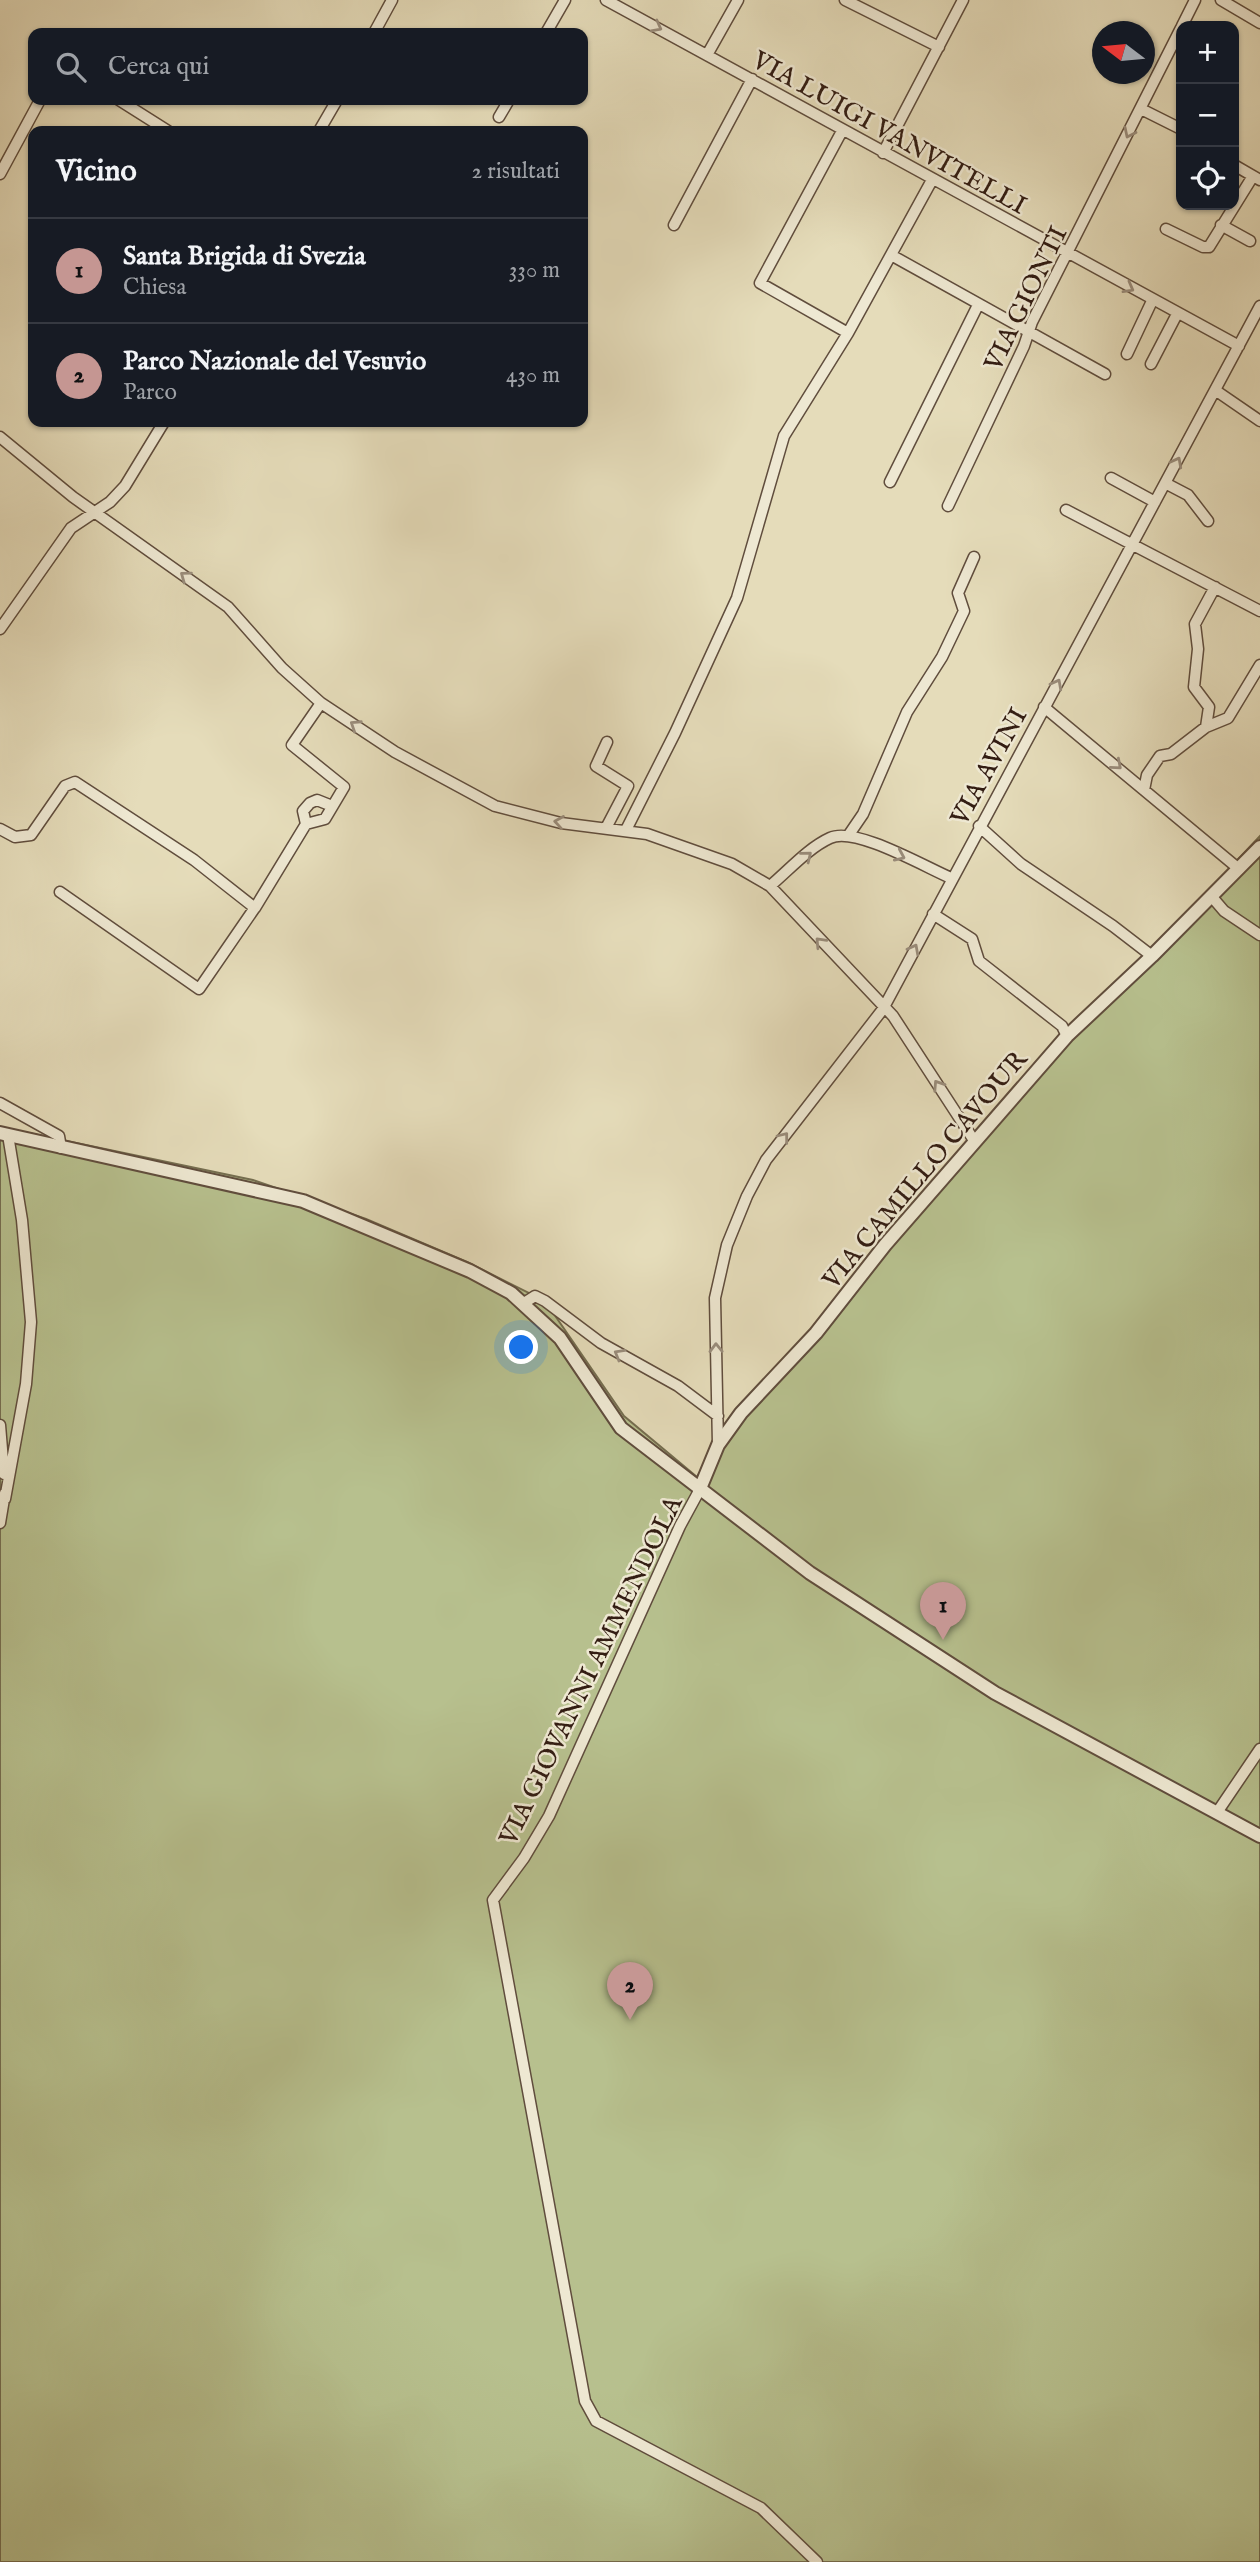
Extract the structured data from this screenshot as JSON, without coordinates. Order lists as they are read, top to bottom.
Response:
{
  "streets": {
    "street": [
      "VIA LUIGI VANVITELLI",
      "VIA GIONTI",
      "VIA AVINI",
      "VIA CAMILLO CAVOUR",
      "VIA GIOVANNI AMMENDOLA"
    ]
  },
  "crossings": [
    ["VIA LUIGI VANVITELLI", "VIA GIONTI"],
    ["VIA LUIGI VANVITELLI", "VIA AVINI"],
    ["VIA AVINI", "VIA CAMILLO CAVOUR"],
    ["VIA CAMILLO CAVOUR", "VIA GIOVANNI AMMENDOLA"]
  ],
  "one_way": ["VIA AVINI"],
  "north": "left",
  "page": {
    "map_buttons": ["+", "−"],
    "search": "Cerca qui",
    "heading": ["Vicino", "2 risultati"],
    "list": [
      {
        "mark": "1",
        "name": "Santa Brigida di Svezia",
        "note": "Chiesa",
        "value": "330 m"
      },
      {
        "mark": "2",
        "name": "Parco Nazionale del Vesuvio",
        "note": "Parco",
        "value": "430 m"
      }
    ],
    "pins": ["1", "2"]
  }
}
